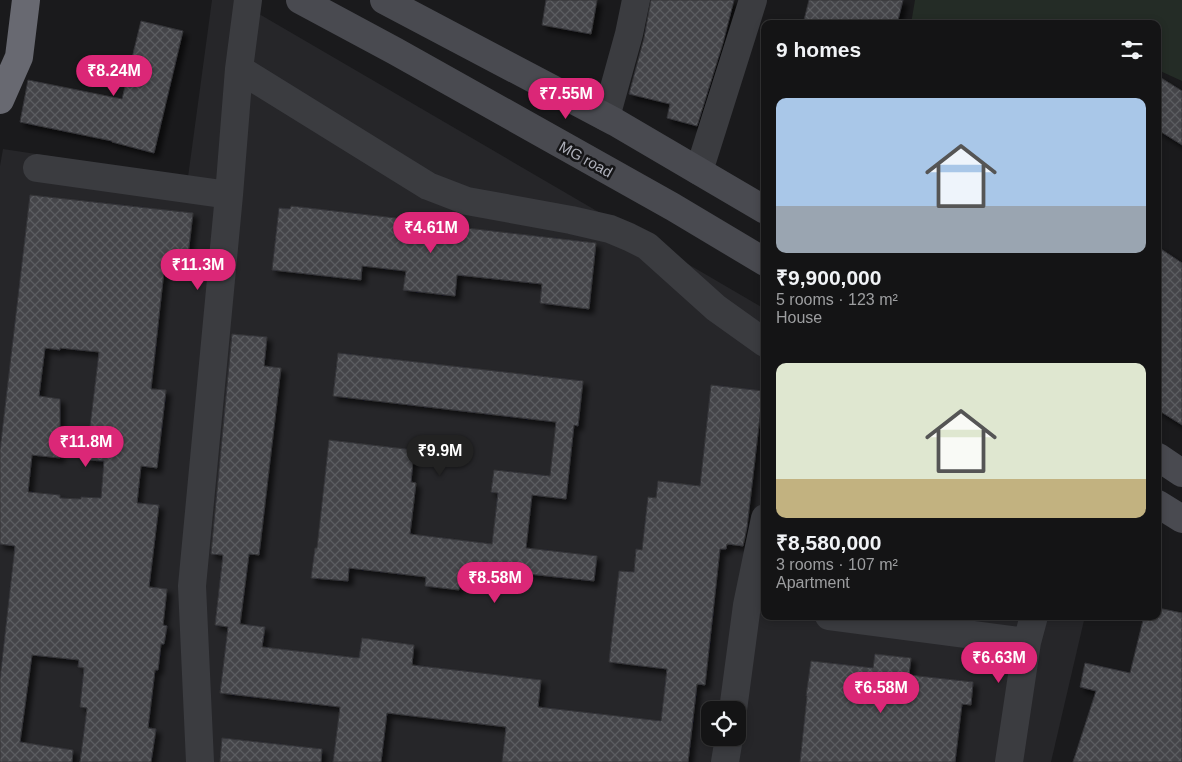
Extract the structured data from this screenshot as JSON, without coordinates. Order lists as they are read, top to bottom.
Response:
{
  "streets": {
    "main road": ["MG road"]
  },
  "page": {
    "heading": "9 homes",
    "price": [
      "₹8.24M",
      "₹7.55M",
      "₹4.61M",
      "₹11.3M",
      "₹11.8M",
      "₹9.9M",
      "₹8.58M",
      "₹6.63M",
      "₹6.58M"
    ],
    "list": [
      {
        "name": "₹9,900,000",
        "note": "5 rooms · 123 m² · House"
      },
      {
        "name": "₹8,580,000",
        "note": "3 rooms · 107 m² · Apartment"
      }
    ]
  }
}
